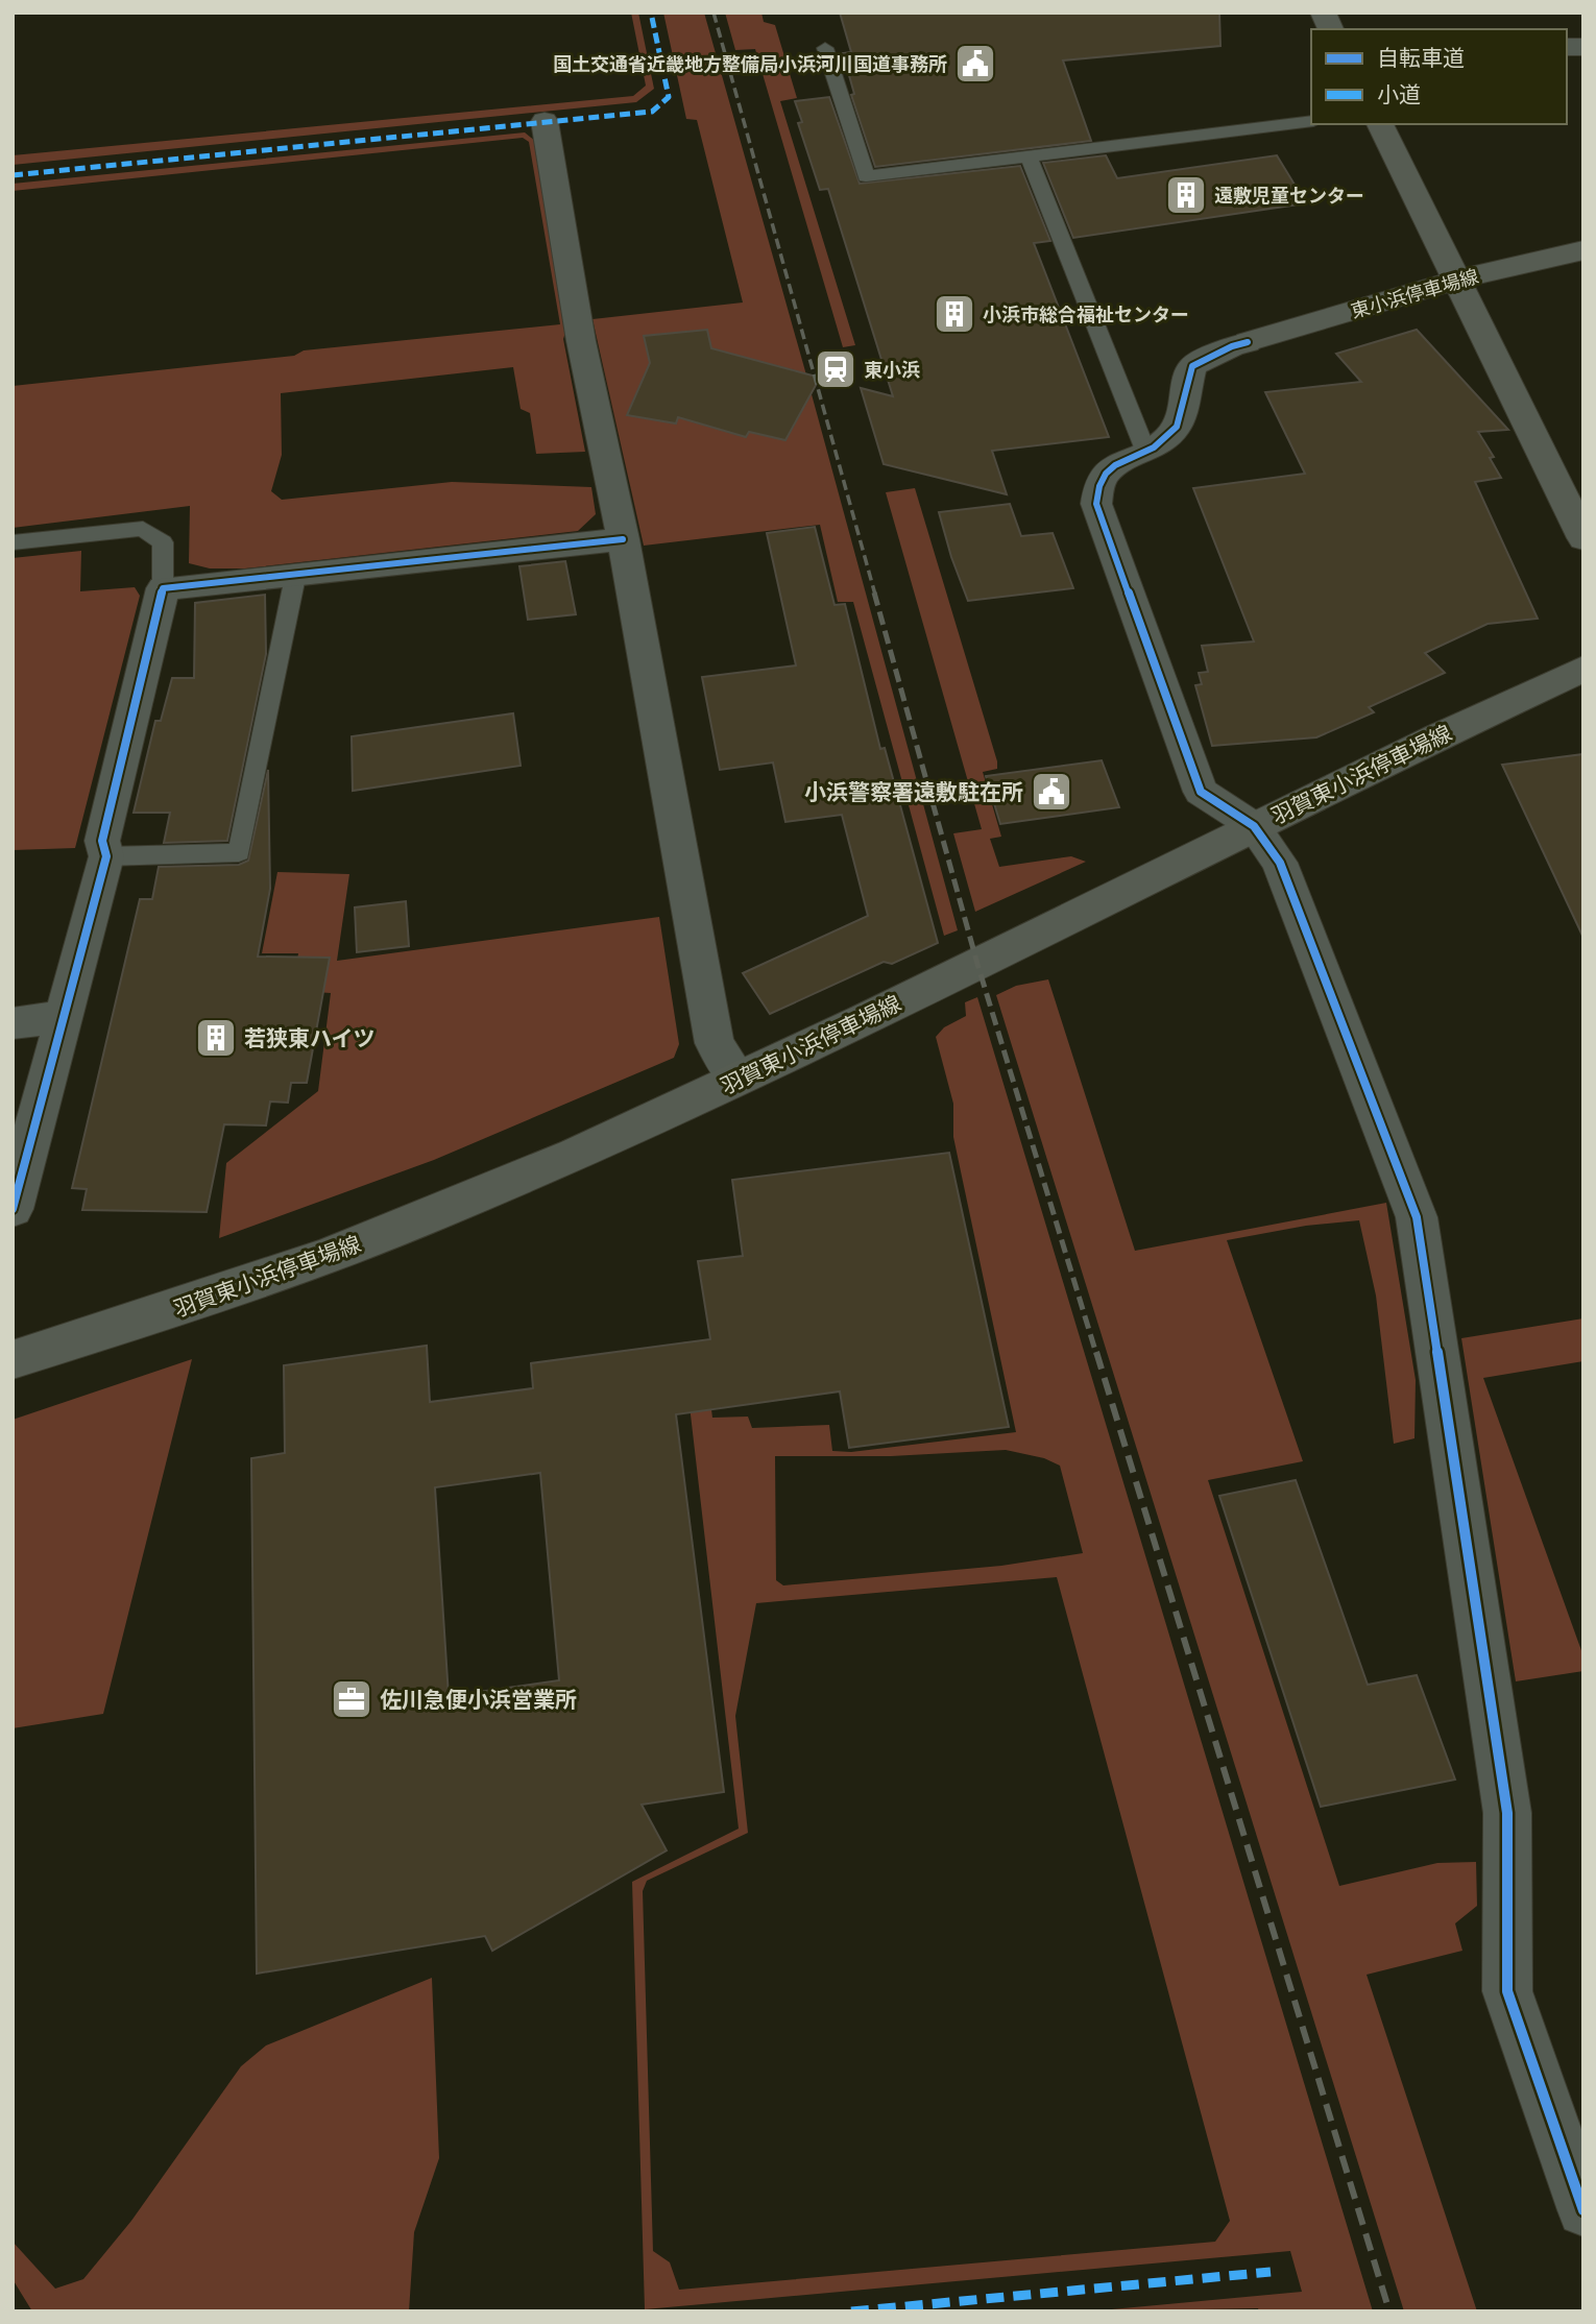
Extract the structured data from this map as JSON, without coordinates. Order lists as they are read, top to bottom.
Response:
{
  "streets": {
    "main road": ["東小浜停車場線", "羽賀東小浜停車場線"]
  },
  "places": {
    "public building": ["国土交通省近畿地方整備局小浜河川国道事務所", "小浜警察署遠敷駐在所"],
    "building": ["遠敷児童センター", "小浜市総合福祉センター", "若狭東ハイツ"],
    "station": ["東小浜"],
    "office": ["佐川急便小浜営業所"]
  },
  "legend": ["自転車道", "小道"]
}
